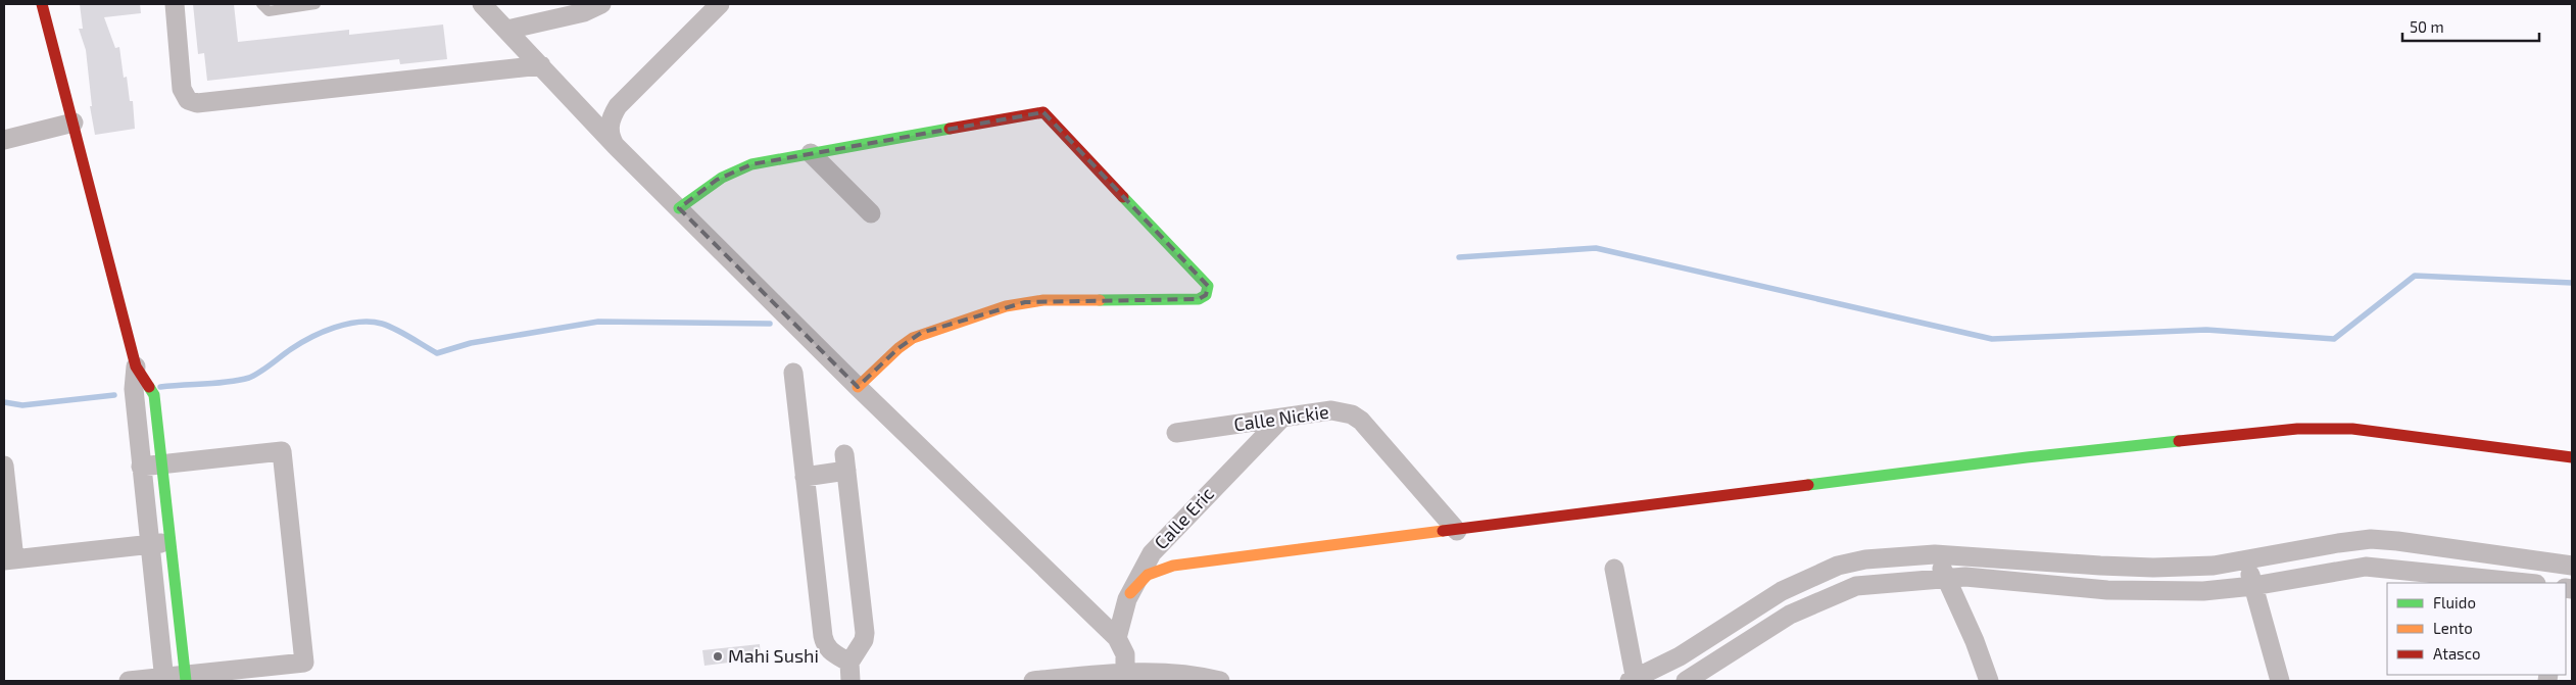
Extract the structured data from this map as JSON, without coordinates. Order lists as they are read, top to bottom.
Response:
{
  "streets": {
    "street": ["Calle Nickie", "Calle Eric"]
  },
  "crossings": [
    ["Calle Nickie", "Calle Eric"]
  ],
  "places": ["Mahi Sushi"],
  "legend": ["Fluido", "Lento", "Atasco"],
  "scale_bar": "50 m"
}
